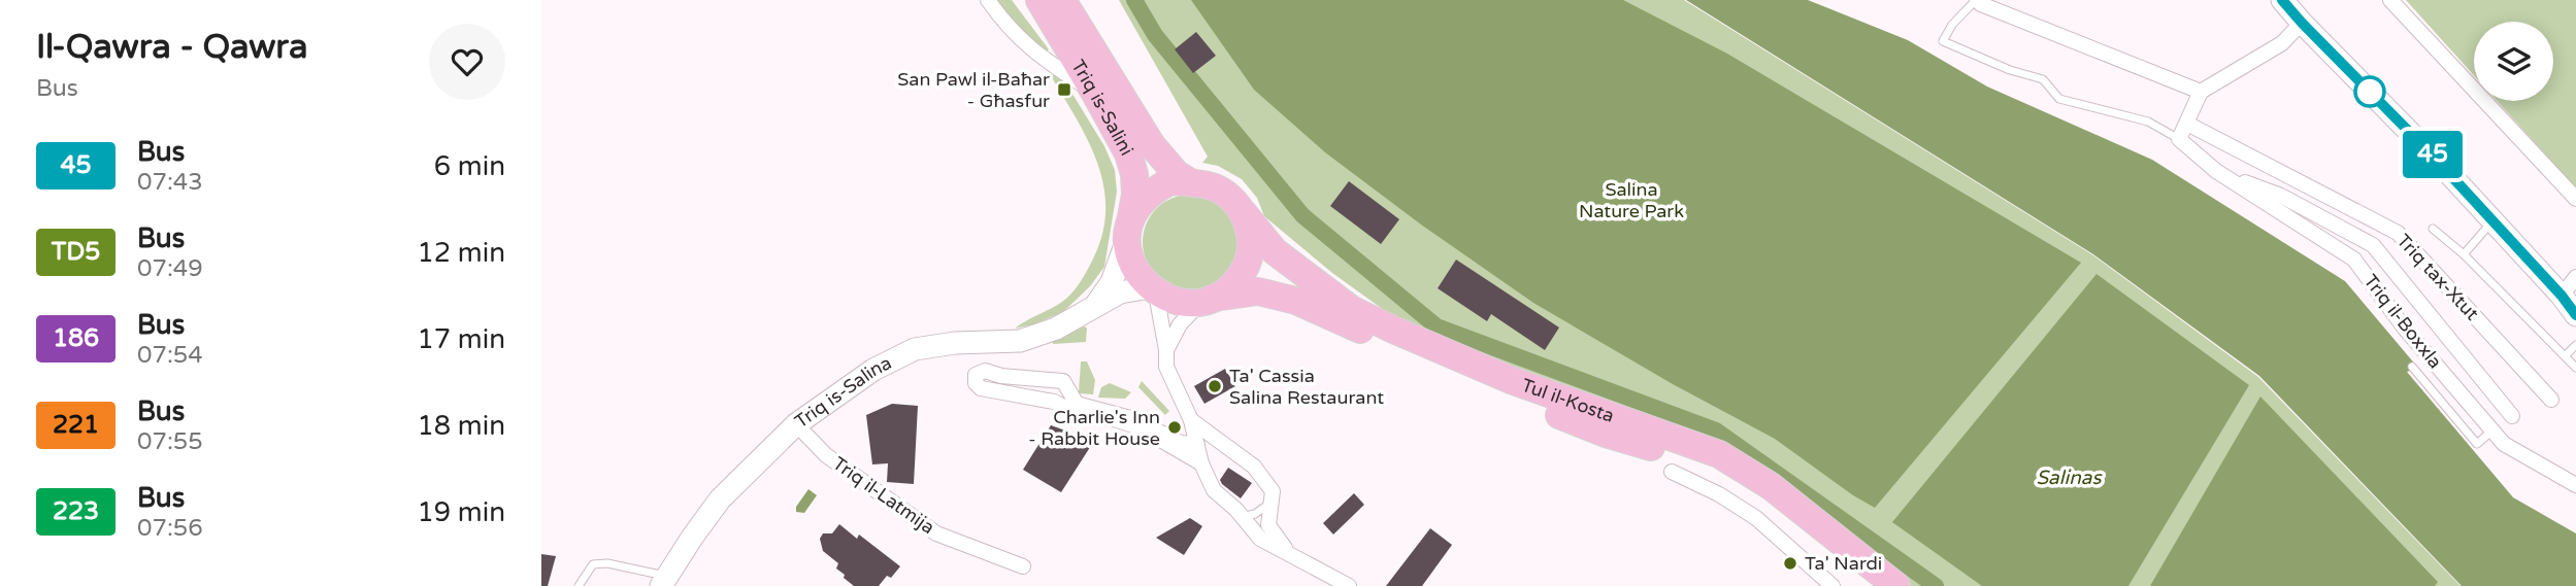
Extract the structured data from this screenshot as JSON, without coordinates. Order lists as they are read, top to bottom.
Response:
{
  "streets": {
    "highway": ["Triq is-Salini", "Tul il-Kosta"],
    "main road": ["Triq is-Salina"],
    "street": ["Triq tax-Xtut", "Triq il-Boxxla", "Triq il-Latmija"]
  },
  "crossings": [
    ["Triq is-Salini", "Triq is-Salina"],
    ["Triq is-Salini", "Tul il-Kosta"],
    ["Triq is-Salina", "Tul il-Kosta"],
    ["Triq is-Salina", "Triq il-Latmija"]
  ],
  "water": ["Salinas"],
  "parks": ["Salina Nature Park"],
  "places": {
    "transit": ["San Pawl il-Baħar - Għasfur"],
    "other": ["Ta' Cassia Salina Restaurant", "Charlie's Inn - Rabbit House", "Ta' Nardi"]
  },
  "lines": ["bus line 45"],
  "page": {
    "heading": ["Il-Qawra - Qawra", "Bus"],
    "on_map": "45",
    "list": [
      {
        "mark": "45",
        "name": "Bus",
        "note": "07:43",
        "value": "6 min"
      },
      {
        "mark": "TD5",
        "name": "Bus",
        "note": "07:49",
        "value": "12 min"
      },
      {
        "mark": "186",
        "name": "Bus",
        "note": "07:54",
        "value": "17 min"
      },
      {
        "mark": "221",
        "name": "Bus",
        "note": "07:55",
        "value": "18 min"
      },
      {
        "mark": "223",
        "name": "Bus",
        "note": "07:56",
        "value": "19 min"
      }
    ]
  }
}
